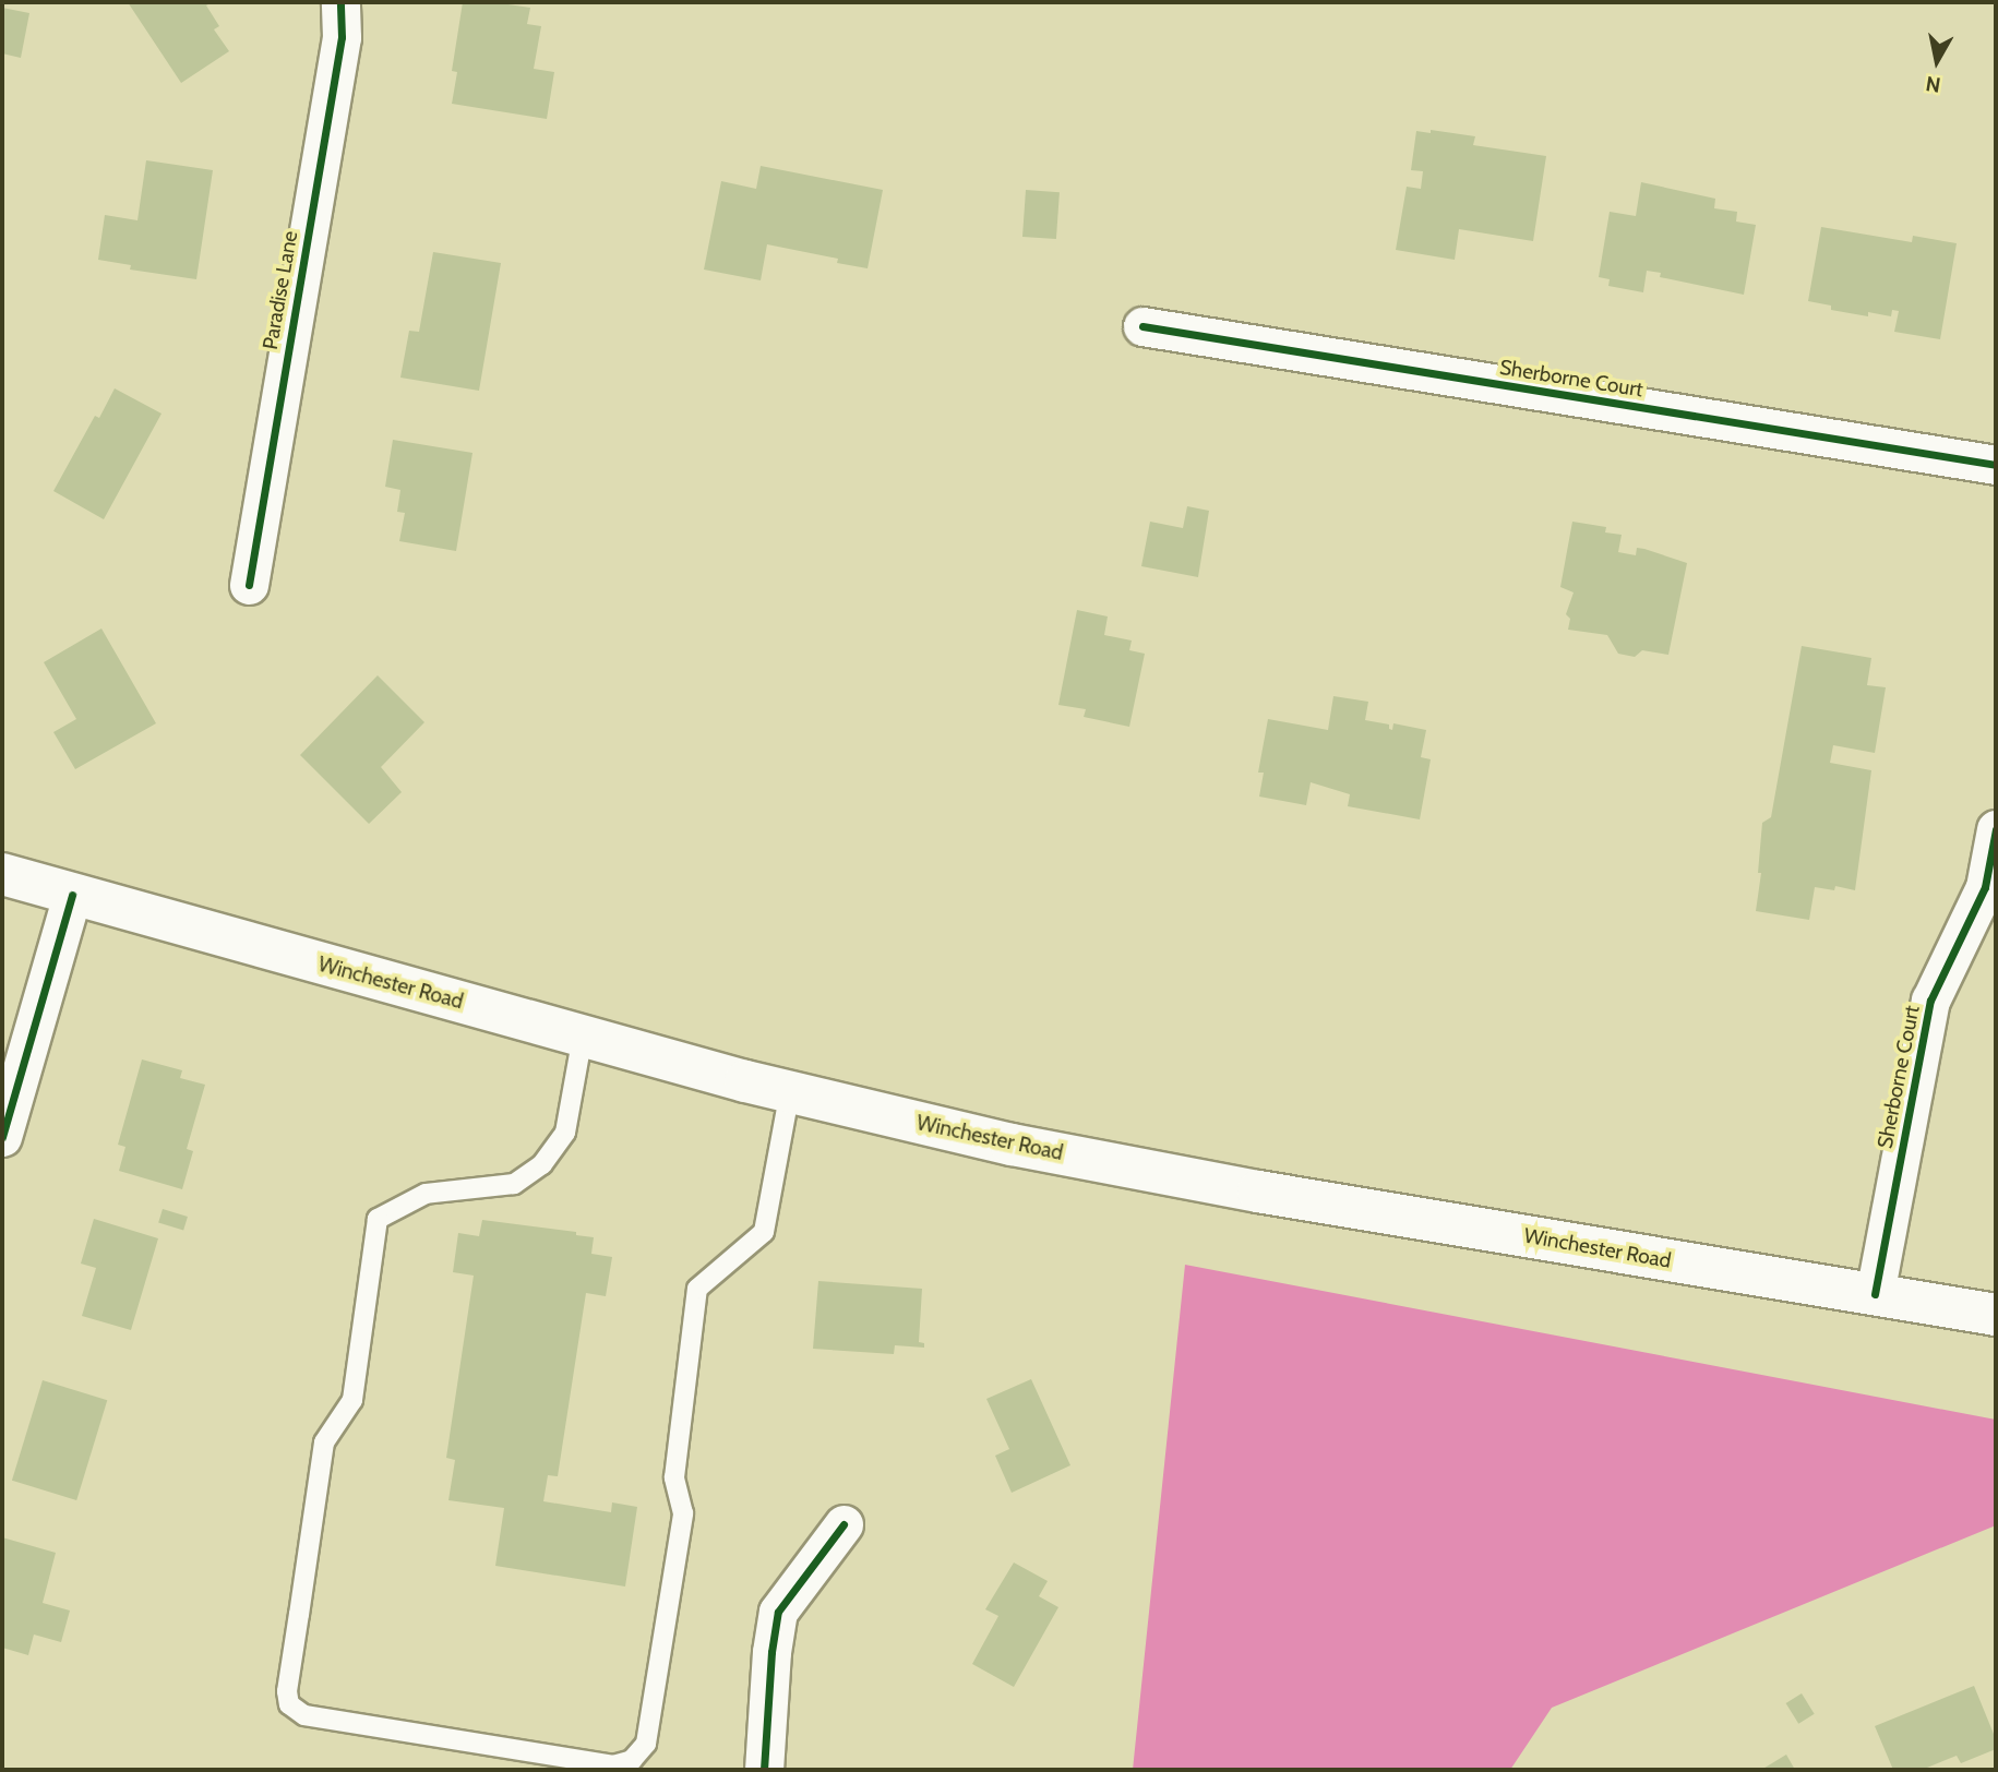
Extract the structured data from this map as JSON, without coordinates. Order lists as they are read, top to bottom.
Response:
{
  "streets": {
    "main road": ["Winchester Road"],
    "street": ["Paradise Lane", "Sherborne Court"]
  },
  "crossings": [
    ["Sherborne Court", "Winchester Road"]
  ],
  "north": "bottom"
}
